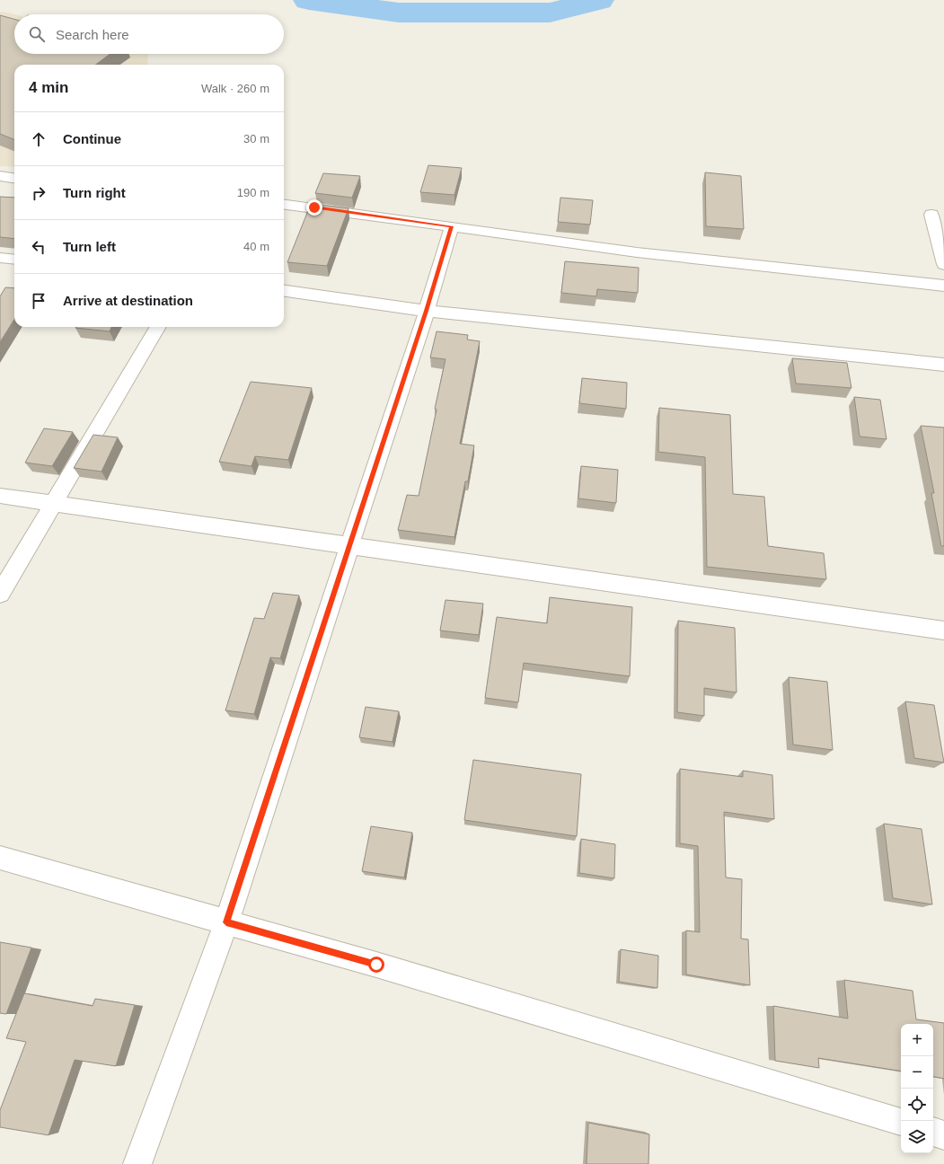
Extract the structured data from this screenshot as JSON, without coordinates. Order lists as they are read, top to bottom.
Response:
{
  "page": {
    "search": "Search here",
    "heading": ["4 min", "Walk · 260 m"],
    "list": [
      ["Continue", "30 m"],
      ["Turn right", "190 m"],
      ["Turn left", "40 m"],
      "Arrive at destination"
    ],
    "map_buttons": ["+", "−"]
  }
}
